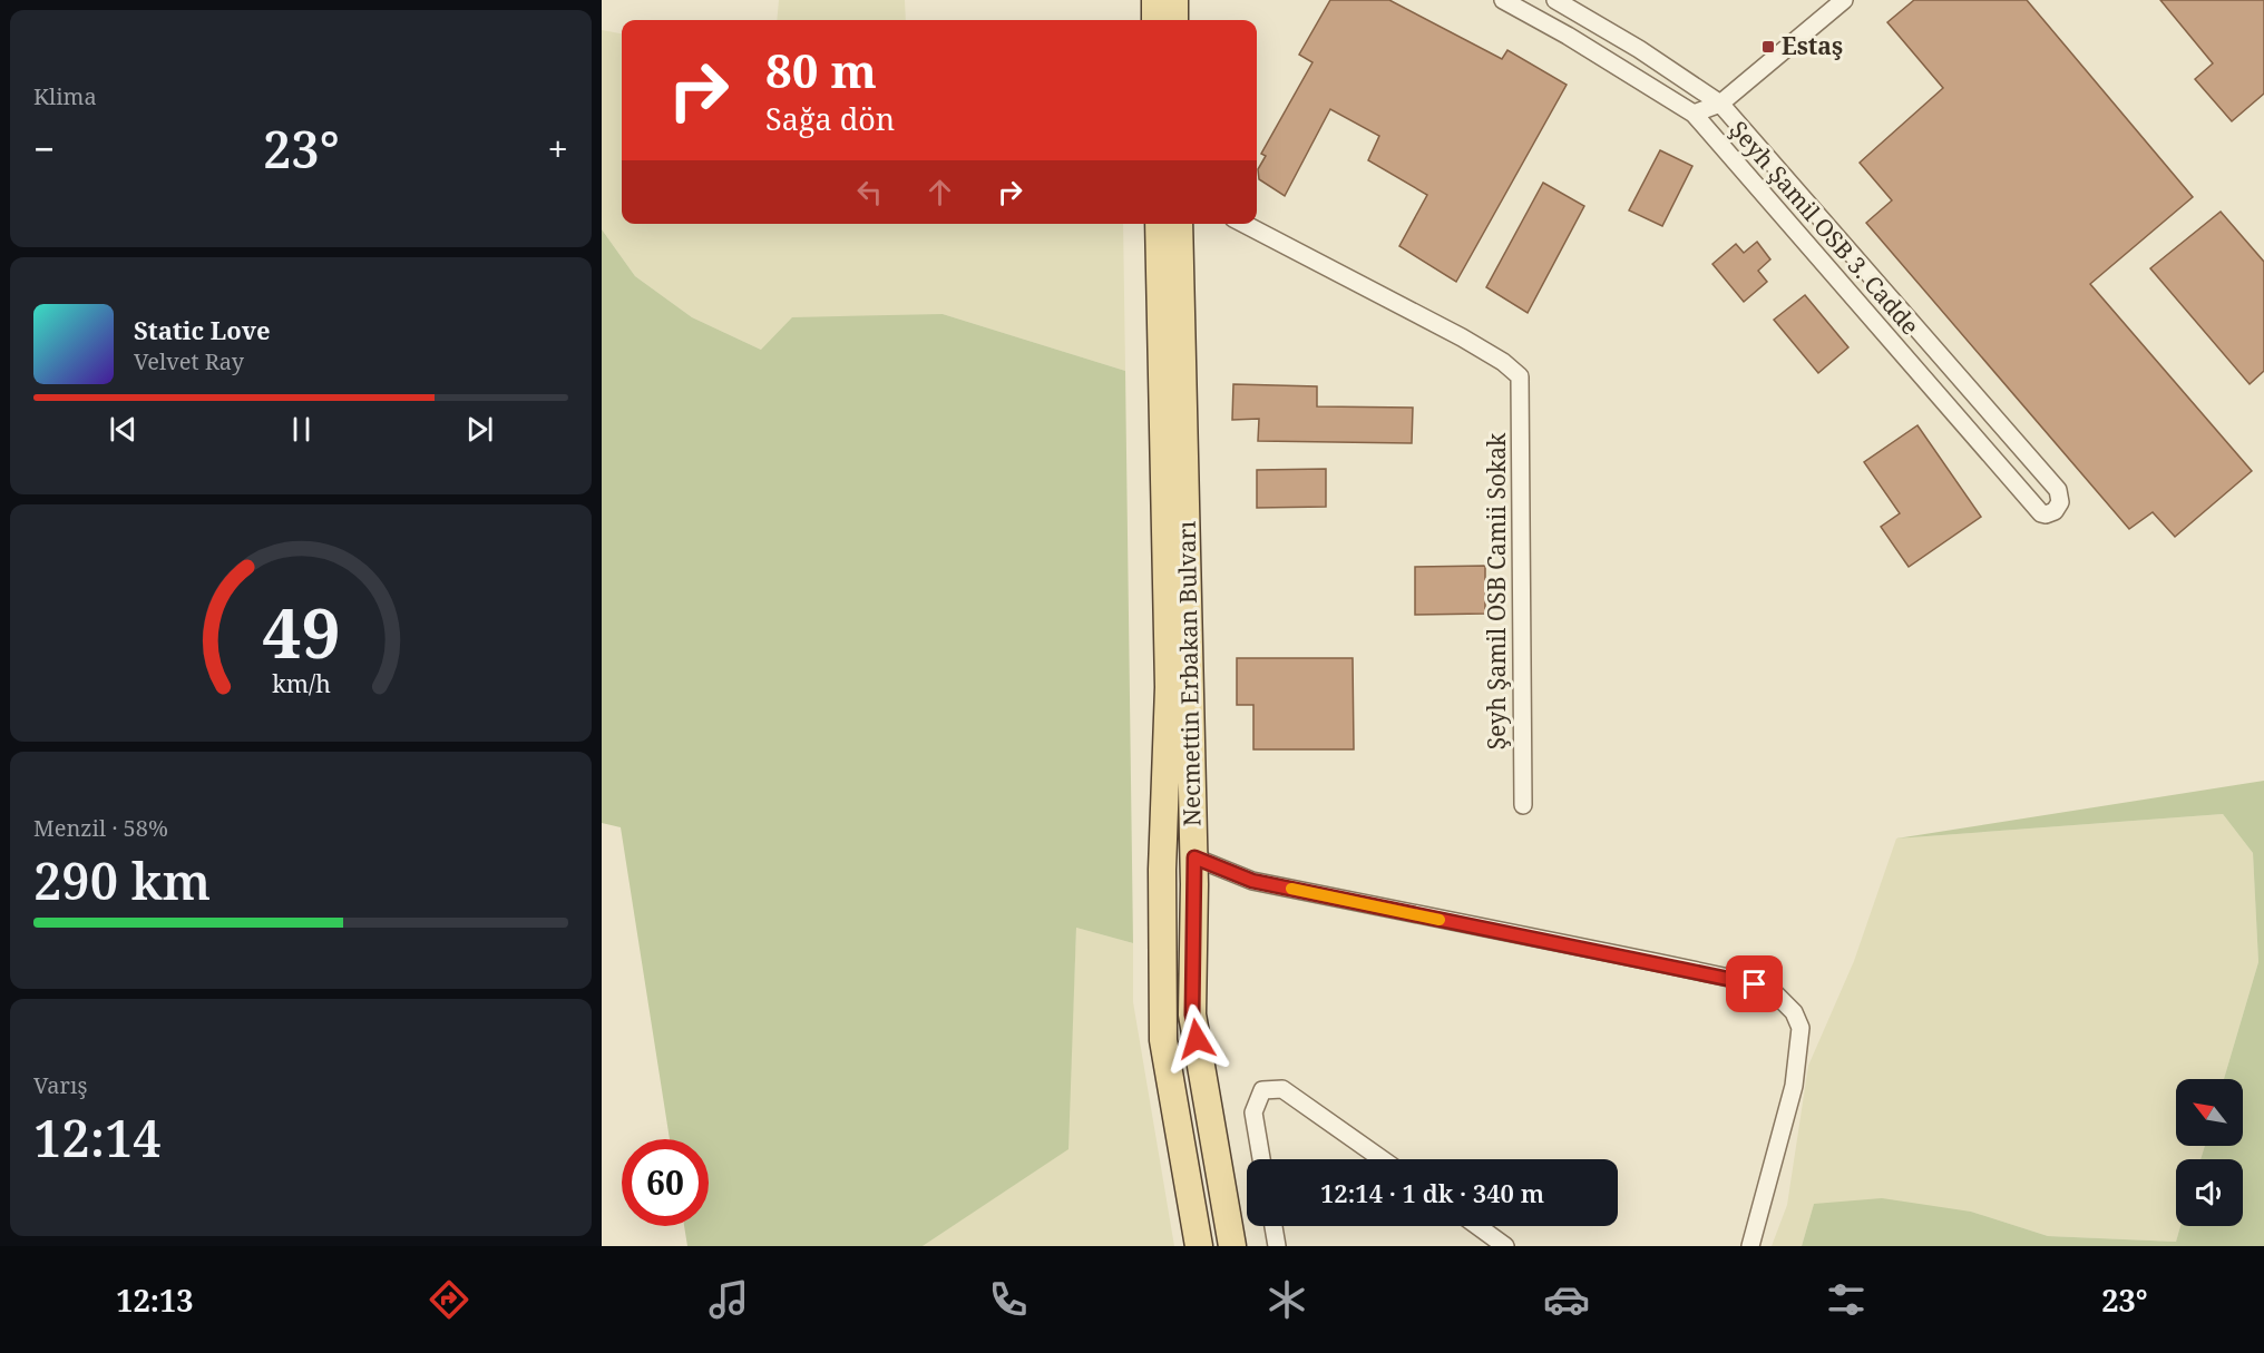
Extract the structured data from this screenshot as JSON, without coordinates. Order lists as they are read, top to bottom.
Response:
{
  "streets": {
    "main road": ["Necmettin Erbakan Bulvarı"],
    "street": ["Şeyh Şamil OSB 3. Cadde", "Şeyh Şamil OSB Camii Sokak"]
  },
  "places": {
    "transit": ["Estaş"]
  },
  "north": "top left",
  "page": {
    "tile": [
      "Klima",
      ["Menzil · 58%", "290 km"],
      ["Varış", "12:14"]
    ],
    "turn": ["80 m", "Sağa dön"],
    "heat": ["−", "23°", "+"],
    "song": ["Static Love", "Velvet Ray"],
    "limit": "60",
    "trip": "12:14 · 1 dk · 340 m",
    "tabs": ["12:13", "23°"],
    "gauge": ["49", "km/h"]
  }
}
